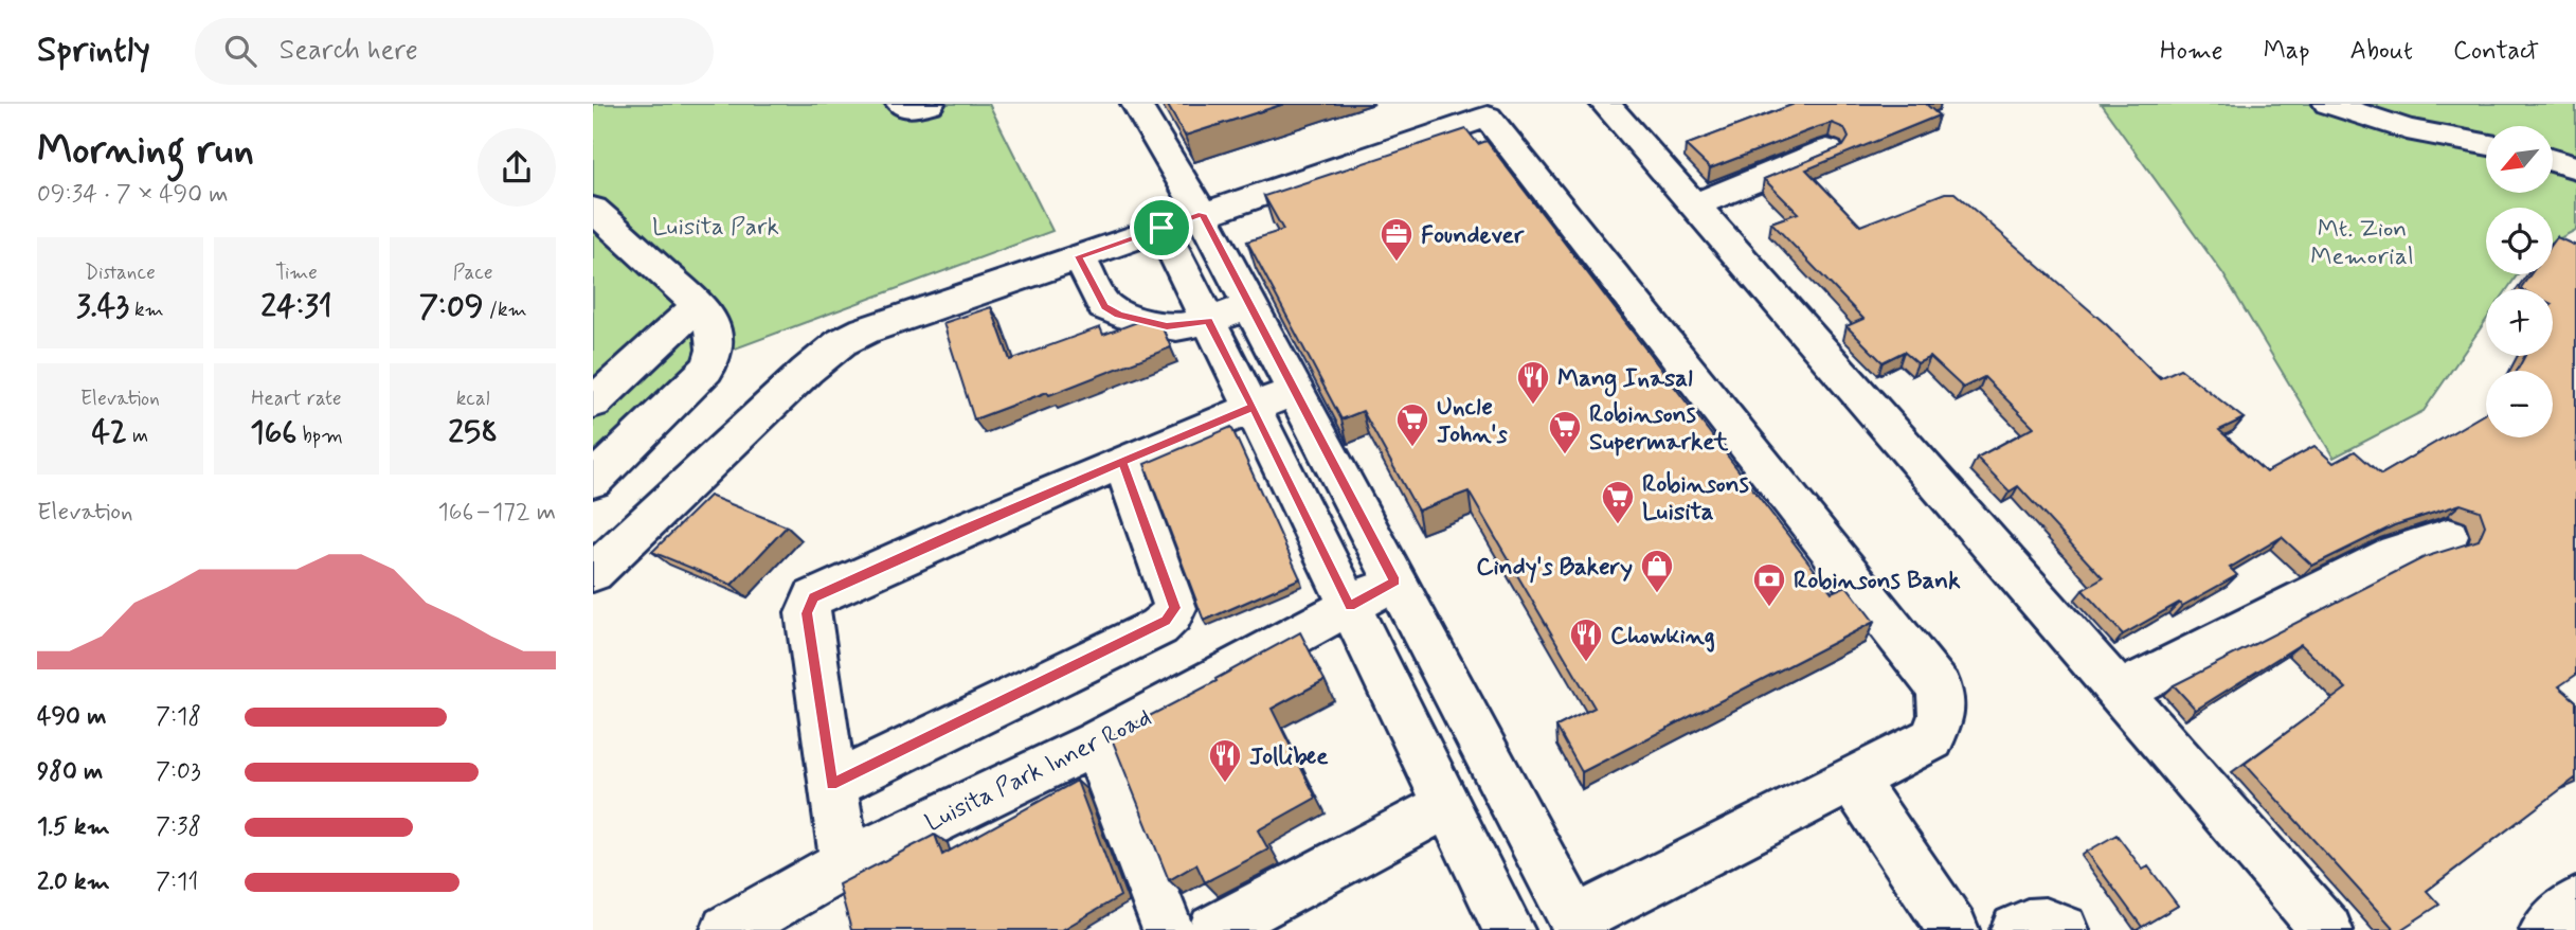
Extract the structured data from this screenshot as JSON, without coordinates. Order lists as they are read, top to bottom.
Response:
{
  "streets": {
    "main road": ["Luisita Park Inner Road"]
  },
  "parks": ["Luisita Park", "Mt. Zion Memorial"],
  "places": {
    "office": ["Foundever"],
    "restaurant": ["Mang Inasal", "Chowking", "Jollibee"],
    "supermarket": ["Uncle John's", "Robinsons Supermarket", "Robinsons Luisita"],
    "shop": ["Cindy's Bakery"],
    "bank": ["Robinsons Bank"]
  },
  "north": "bottom left",
  "page": {
    "header": "Sprintly",
    "search": "Search here",
    "nav": [
      "Home",
      "Map",
      "About",
      "Contact"
    ],
    "heading": ["Morning run", "09:34 · 7 × 490 m"],
    "map_buttons": ["+", "−"],
    "stats": [
      ["Distance", "3.43 km"],
      ["Time", "24:31"],
      ["Pace", "7:09 /km"],
      ["Elevation", "42 m"],
      ["Heart rate", "166 bpm"],
      ["kcal", "258"]
    ],
    "chart": ["Elevation", "166–172 m"],
    "list": [
      {
        "name": "490 m",
        "note": "7:18"
      },
      {
        "name": "980 m",
        "note": "7:03"
      },
      {
        "name": "1.5 km",
        "note": "7:38"
      },
      {
        "name": "2.0 km",
        "note": "7:11"
      }
    ]
  }
}
